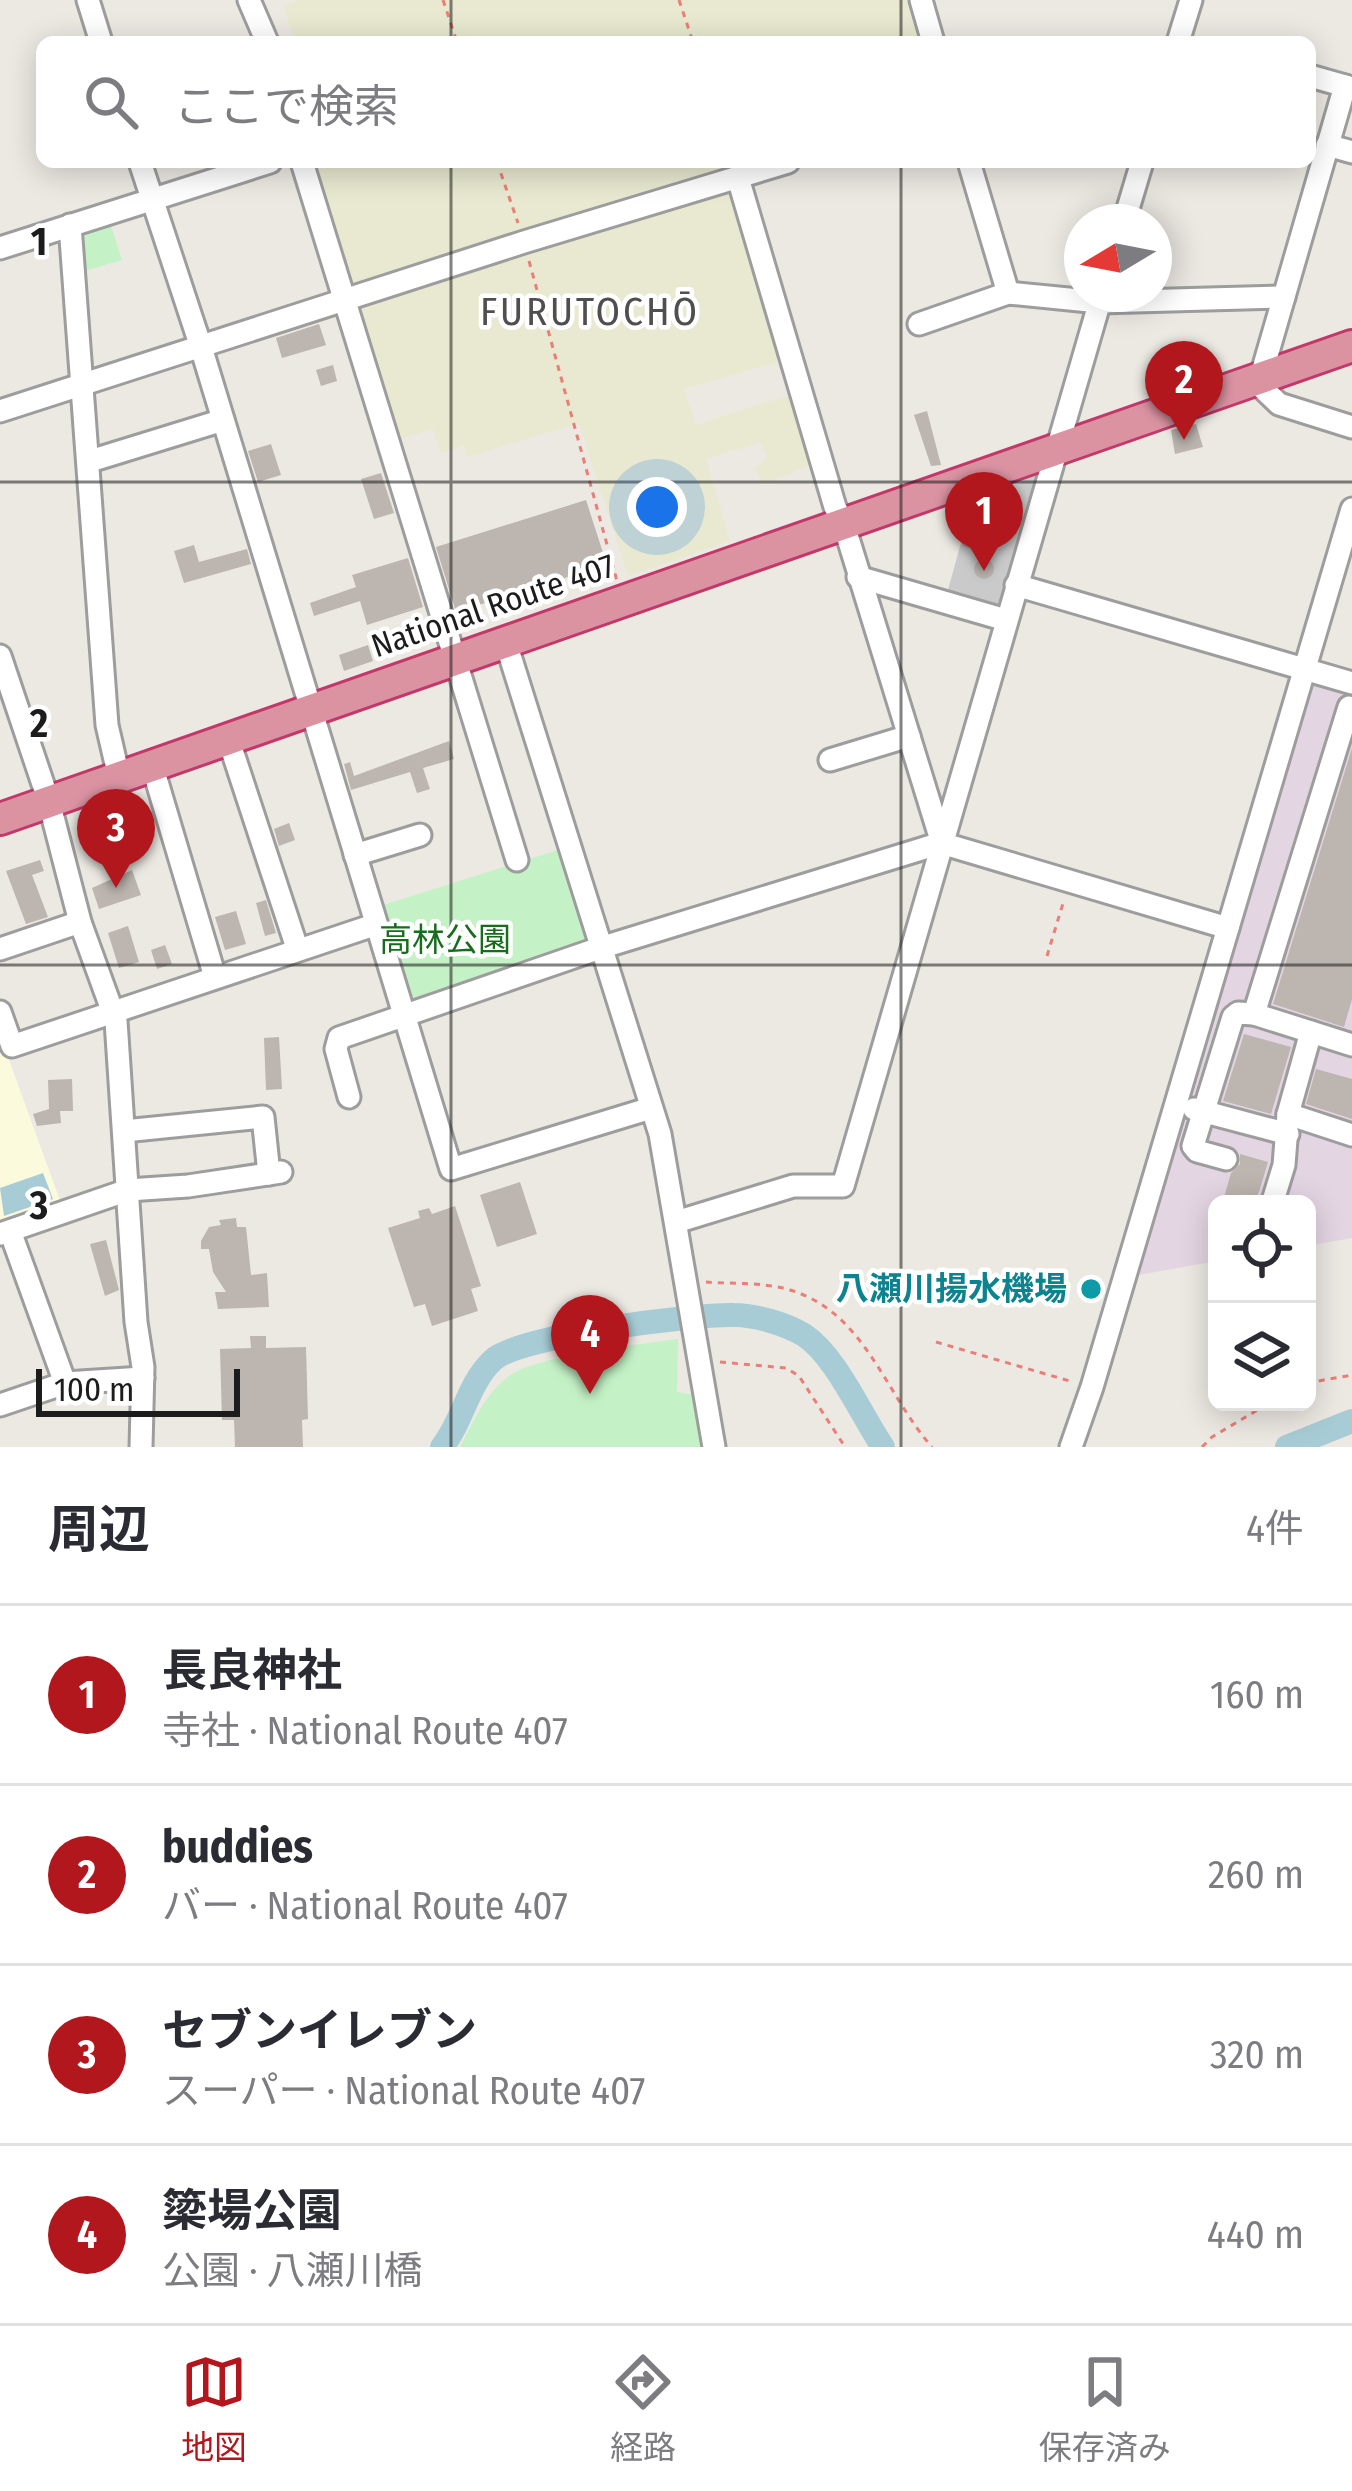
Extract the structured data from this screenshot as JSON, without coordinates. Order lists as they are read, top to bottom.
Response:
{
  "streets": {
    "highway": ["National Route 407"]
  },
  "districts": ["FURUTOCHŌ"],
  "parks": ["高林公園"],
  "places": ["八瀬川揚水機場"],
  "scale_bar": "100 m",
  "north": "left",
  "page": {
    "search": "ここで検索",
    "pins": [
      "2",
      "1",
      "3",
      "4"
    ],
    "scale": "100 m",
    "heading": ["周辺", "4件"],
    "list": [
      {
        "mark": "1",
        "name": "長良神社",
        "note": "寺社 · National Route 407",
        "value": "160 m"
      },
      {
        "mark": "2",
        "name": "buddies",
        "note": "バー · National Route 407",
        "value": "260 m"
      },
      {
        "mark": "3",
        "name": "セブンイレブン",
        "note": "スーパー · National Route 407",
        "value": "320 m"
      },
      {
        "mark": "4",
        "name": "簗場公園",
        "note": "公園 · 八瀬川橋",
        "value": "440 m"
      }
    ],
    "nav": ["地図", "経路", "保存済み"]
  },
  "grid": {
    "rows": ["1", "2", "3"]
  }
}
